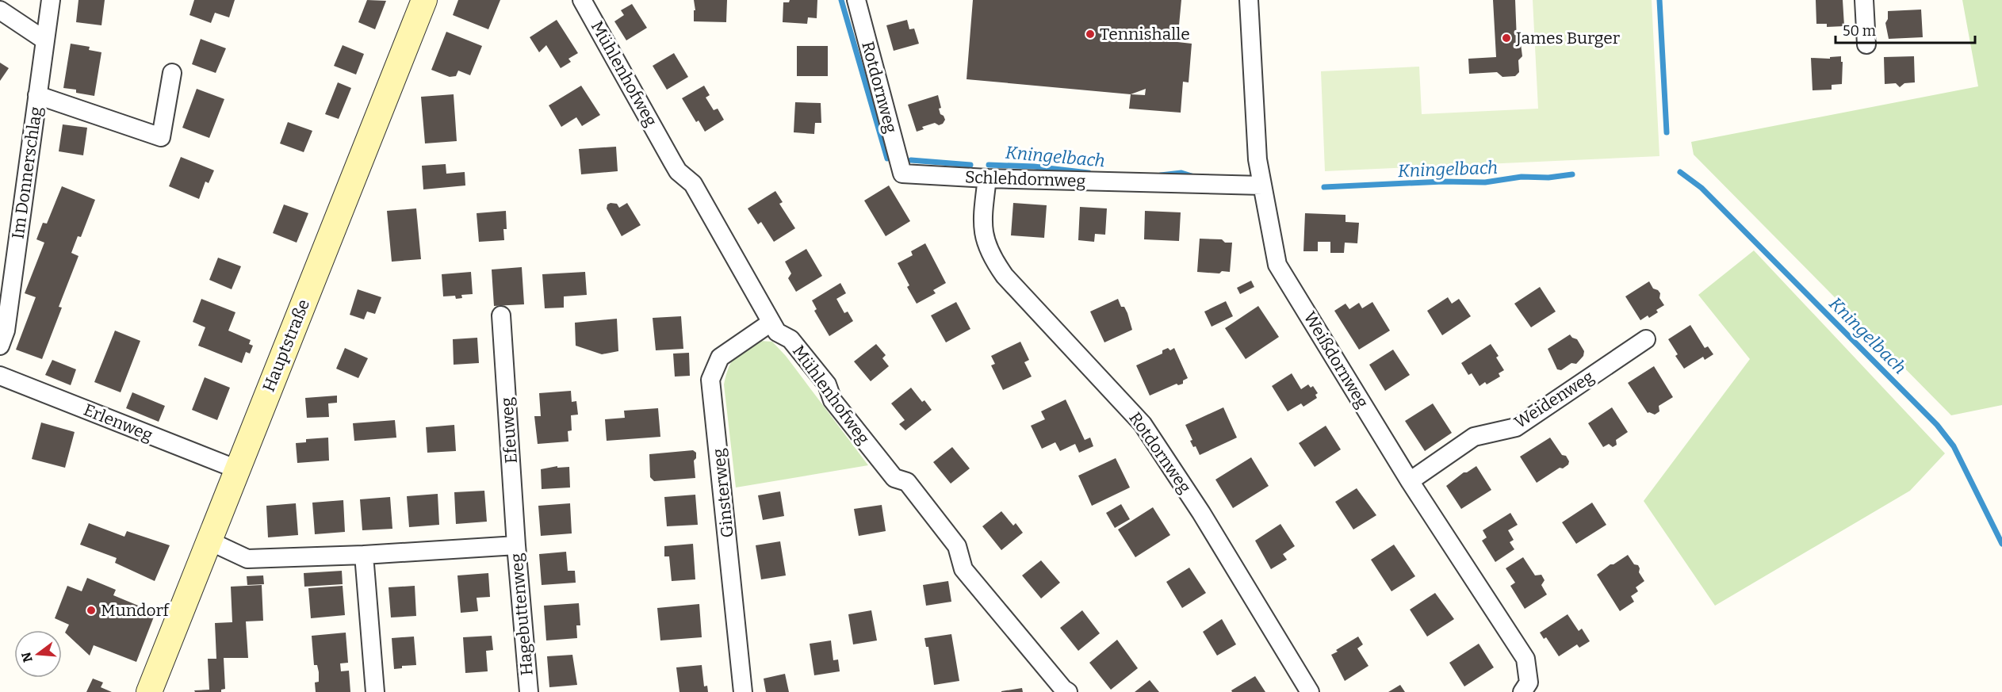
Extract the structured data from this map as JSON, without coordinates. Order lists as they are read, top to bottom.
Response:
{
  "streets": {
    "street": [
      "Mühlenhofweg",
      "Rotdornweg",
      "Im Donnerschlag",
      "Schlehdornweg",
      "Hauptstraße",
      "Weißdornweg",
      "Weidenweg",
      "Erlenweg",
      "Efeuweg",
      "Ginsterweg",
      "Hagebuttenweg"
    ]
  },
  "crossings": [
    ["Mühlenhofweg", "Ginsterweg"],
    ["Rotdornweg", "Schlehdornweg"],
    ["Schlehdornweg", "Weißdornweg"],
    ["Hauptstraße", "Erlenweg"],
    ["Hauptstraße", "Hagebuttenweg"],
    ["Weißdornweg", "Weidenweg"],
    ["Efeuweg", "Hagebuttenweg"]
  ],
  "water": ["Kningelbach"],
  "places": ["Tennishalle", "James Burger", "Mundorf"],
  "scale_bar": "50 m",
  "north": "left"
}
